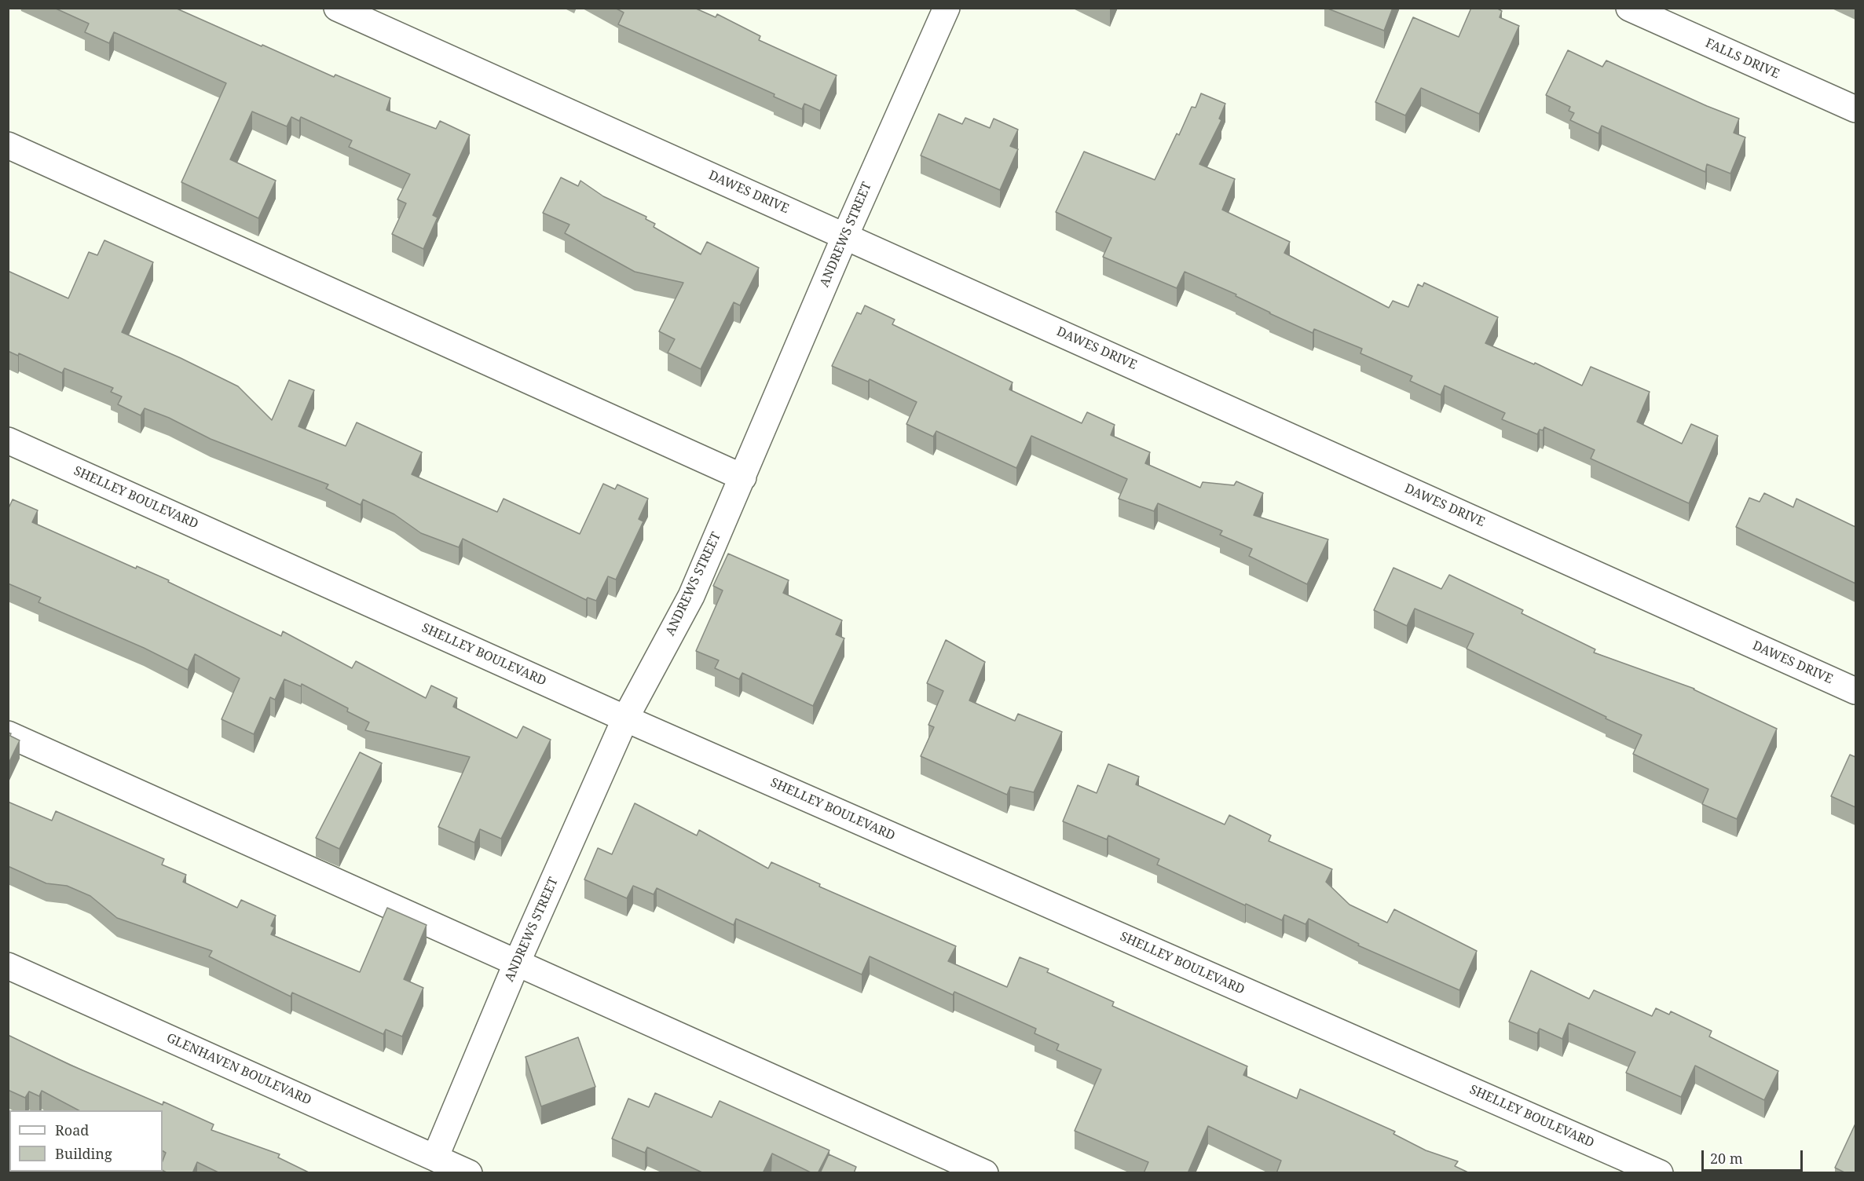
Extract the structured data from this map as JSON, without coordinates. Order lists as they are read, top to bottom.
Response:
{
  "streets": {
    "street": [
      "FALLS DRIVE",
      "DAWES DRIVE",
      "ANDREWS STREET",
      "SHELLEY BOULEVARD",
      "GLENHAVEN BOULEVARD"
    ]
  },
  "crossings": [
    ["DAWES DRIVE", "ANDREWS STREET"],
    ["ANDREWS STREET", "SHELLEY BOULEVARD"],
    ["ANDREWS STREET", "GLENHAVEN BOULEVARD"]
  ],
  "legend": ["Road", "Building"],
  "scale_bar": "20 m"
}
